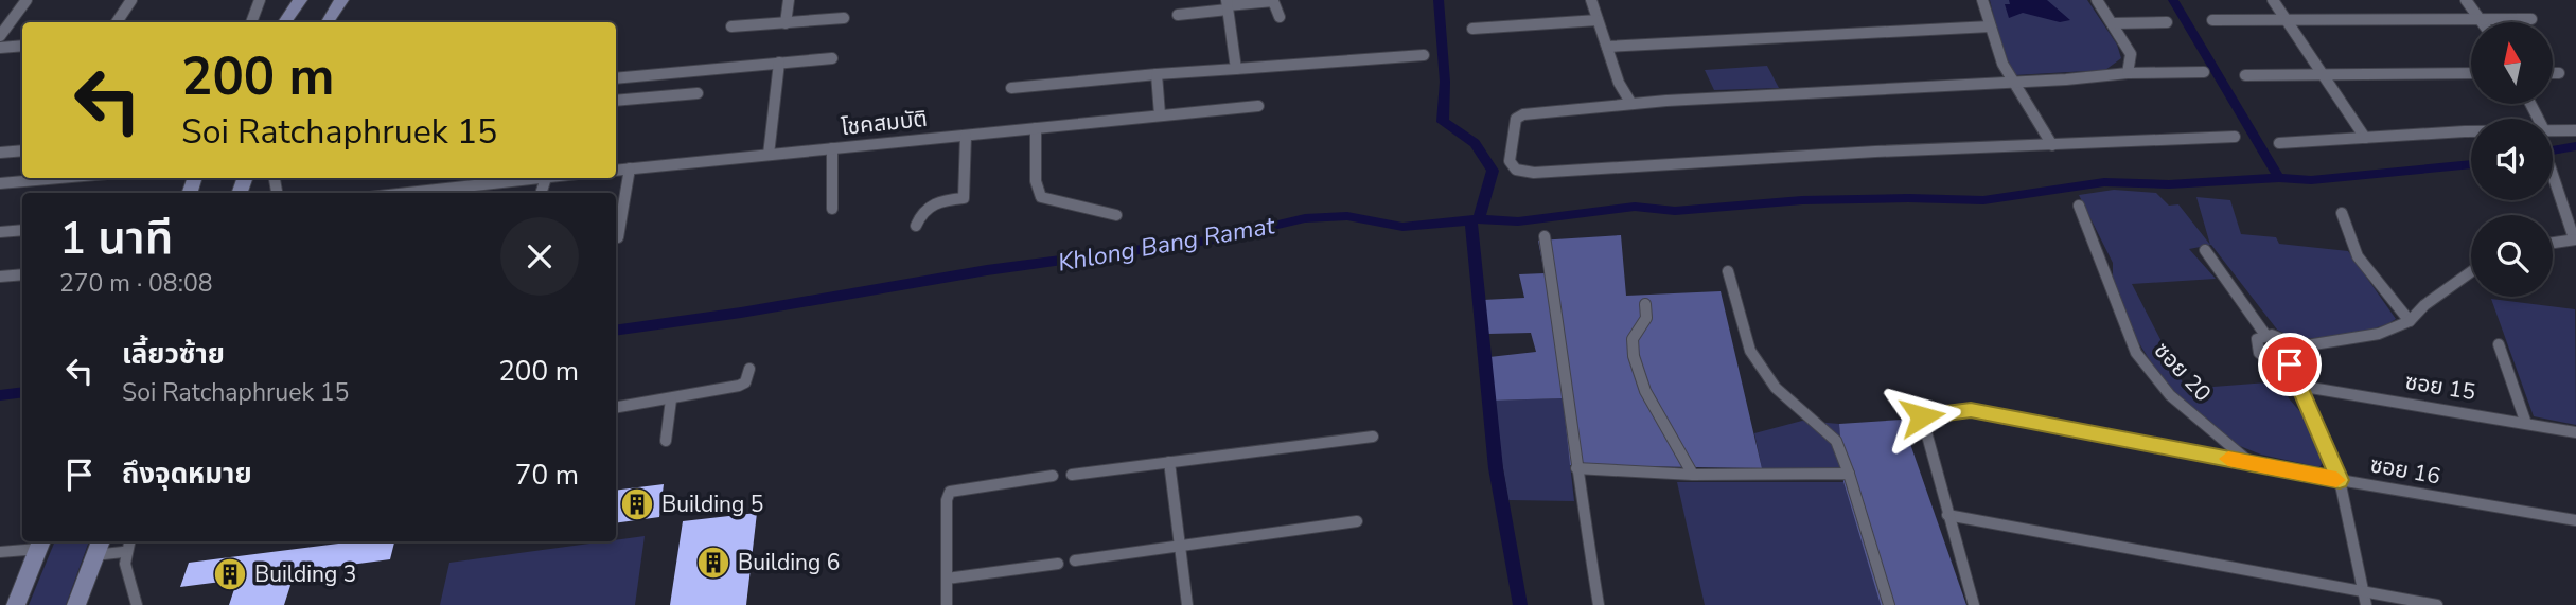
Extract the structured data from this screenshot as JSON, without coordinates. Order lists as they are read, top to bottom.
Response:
{
  "streets": {
    "street": [
      "โชคสมบัติ",
      "ซอย 20",
      "ซอย 15",
      "ซอย 16"
    ]
  },
  "crossings": [
    ["ซอย 20", "ซอย 16"]
  ],
  "water": ["Khlong Bang Ramat"],
  "places": {
    "building": ["Building 5", "Building 6", "Building 3"]
  },
  "north": "top",
  "page": {
    "turn": ["200 m", "Soi Ratchaphruek 15"],
    "heading": ["1 นาที", "270 m · 08:08"],
    "list": [
      {
        "name": "เลี้ยวซ้าย",
        "note": "Soi Ratchaphruek 15",
        "value": "200 m"
      },
      {
        "name": "ถึงจุดหมาย",
        "value": "70 m"
      }
    ]
  }
}
